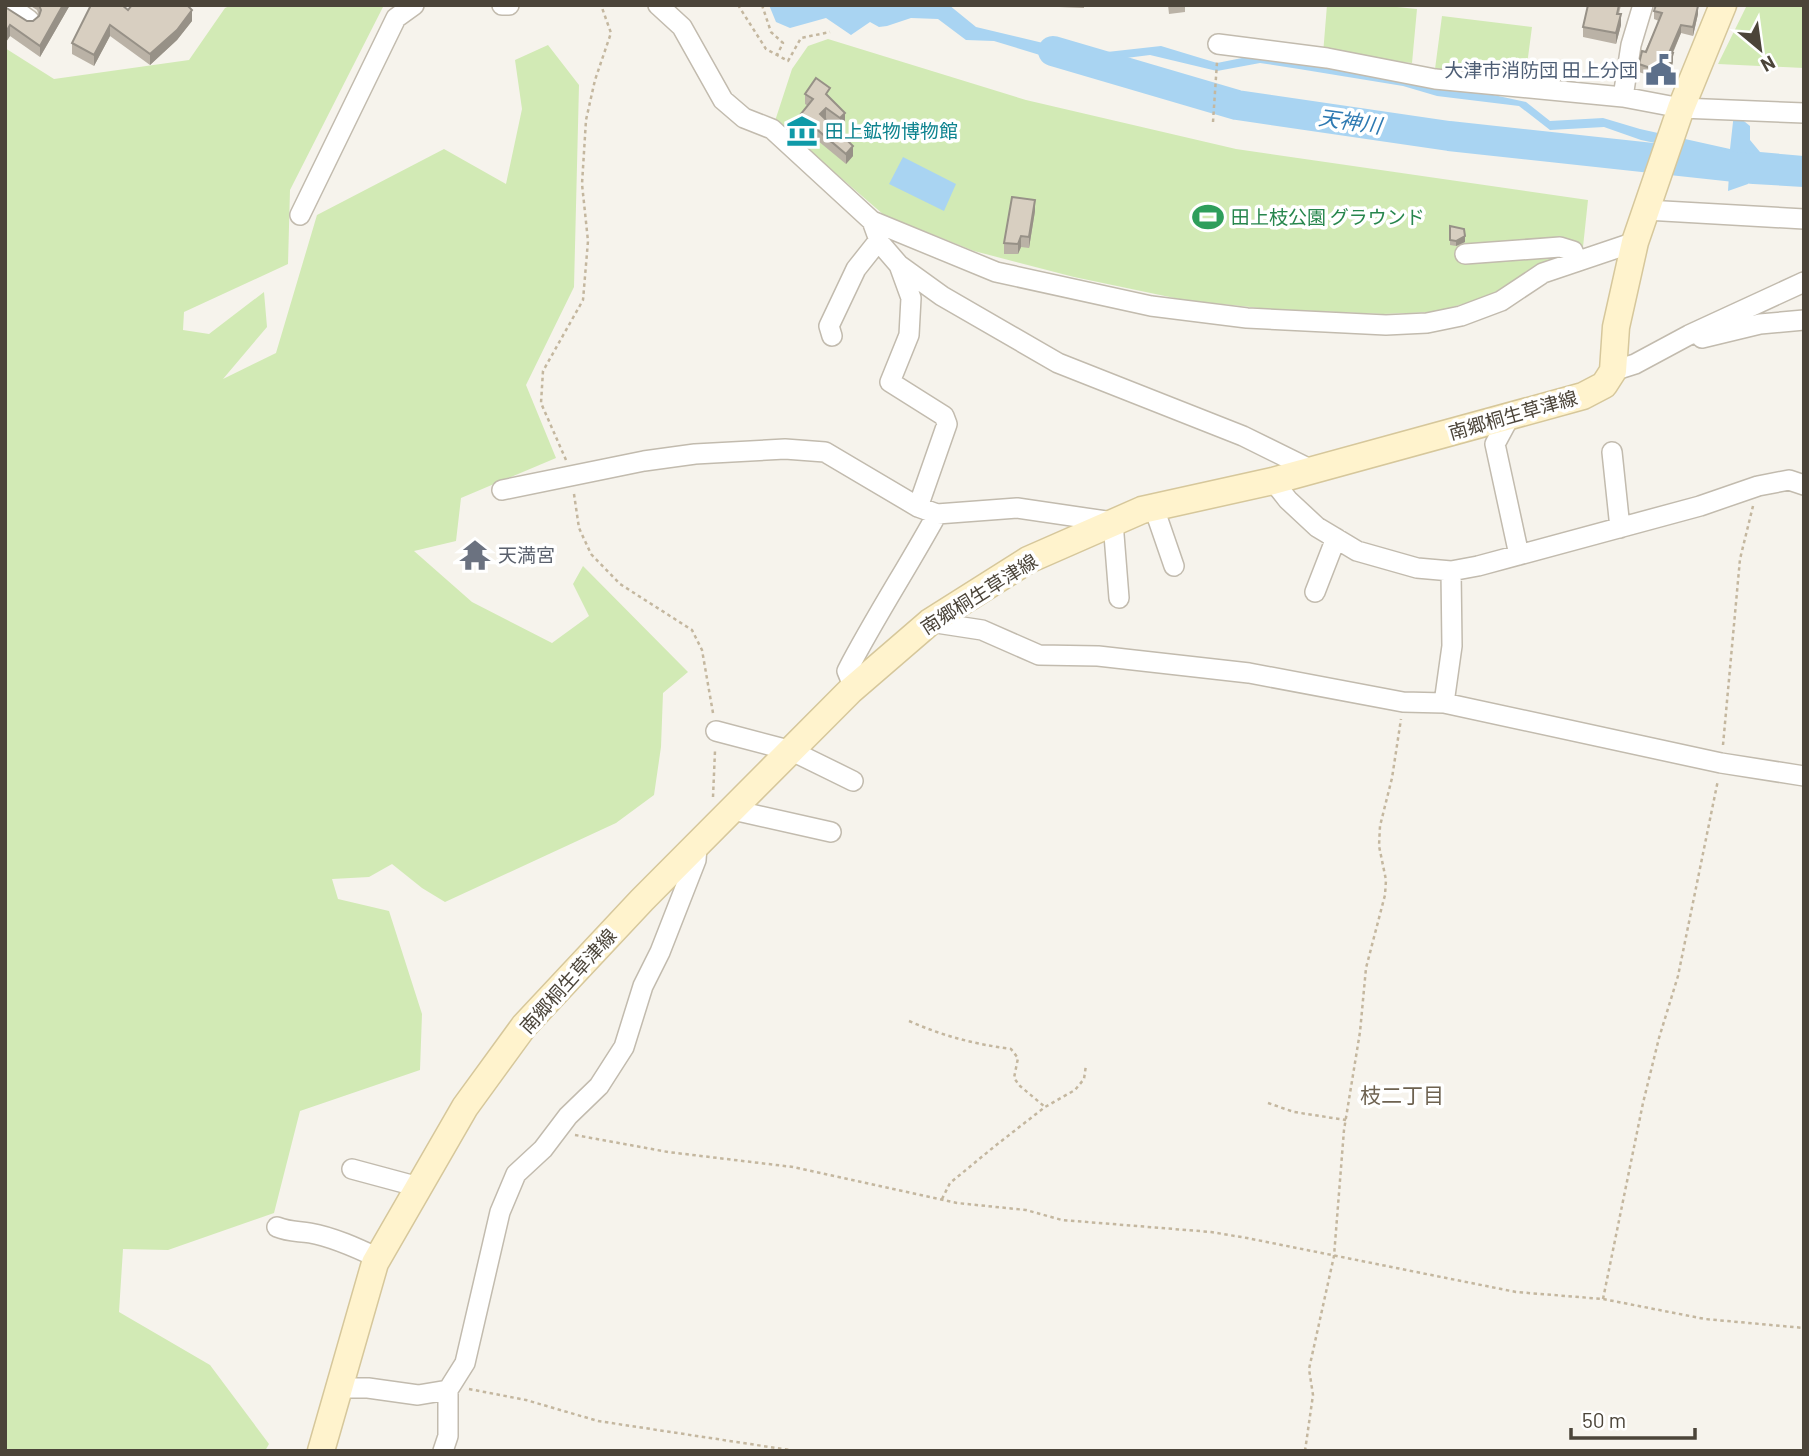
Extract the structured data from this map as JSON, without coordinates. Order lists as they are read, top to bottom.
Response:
{
  "streets": {
    "main road": ["南郷桐生草津線"]
  },
  "districts": ["枝二丁目"],
  "water": ["天神川"],
  "places": {
    "public building": ["大津市消防団 田上分団"],
    "museum": ["田上鉱物博物館"],
    "sports": ["田上枝公園 グラウンド"],
    "temple": ["天満宮"]
  },
  "scale_bar": "50 m",
  "north": "bottom right"
}
